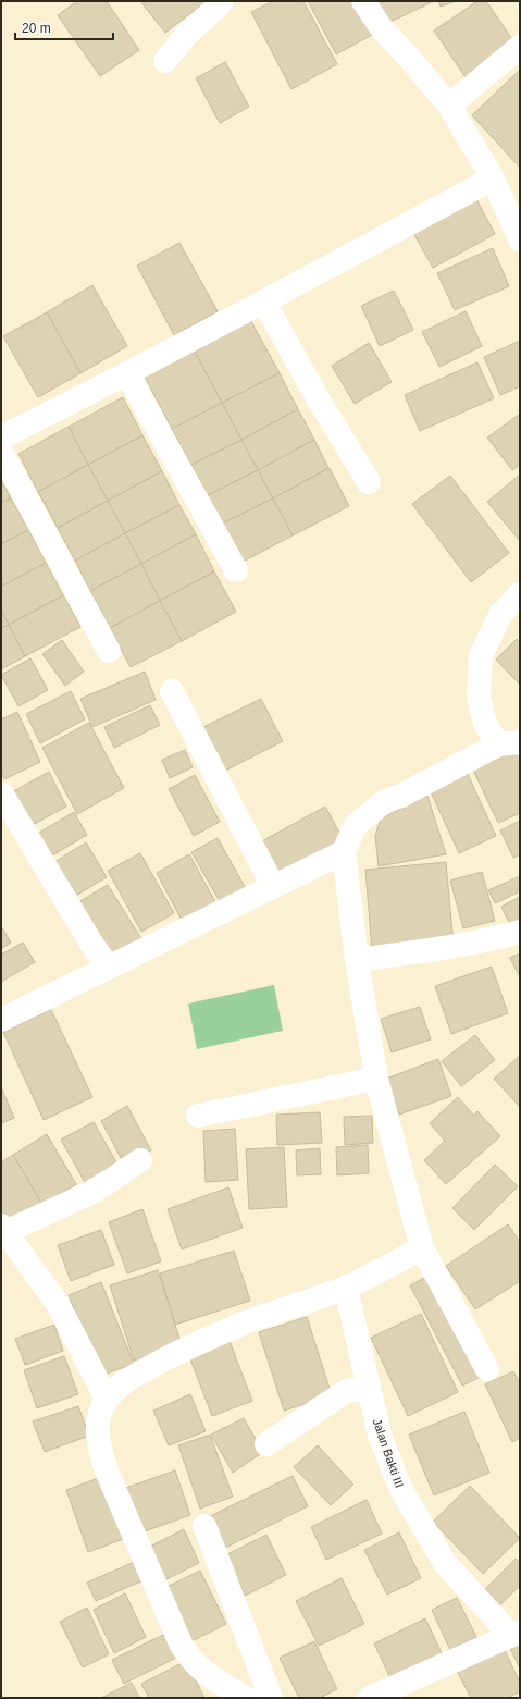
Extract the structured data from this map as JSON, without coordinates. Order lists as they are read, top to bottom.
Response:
{
  "streets": {
    "street": ["Jalan Bakti III"]
  },
  "scale_bar": "20 m"
}
